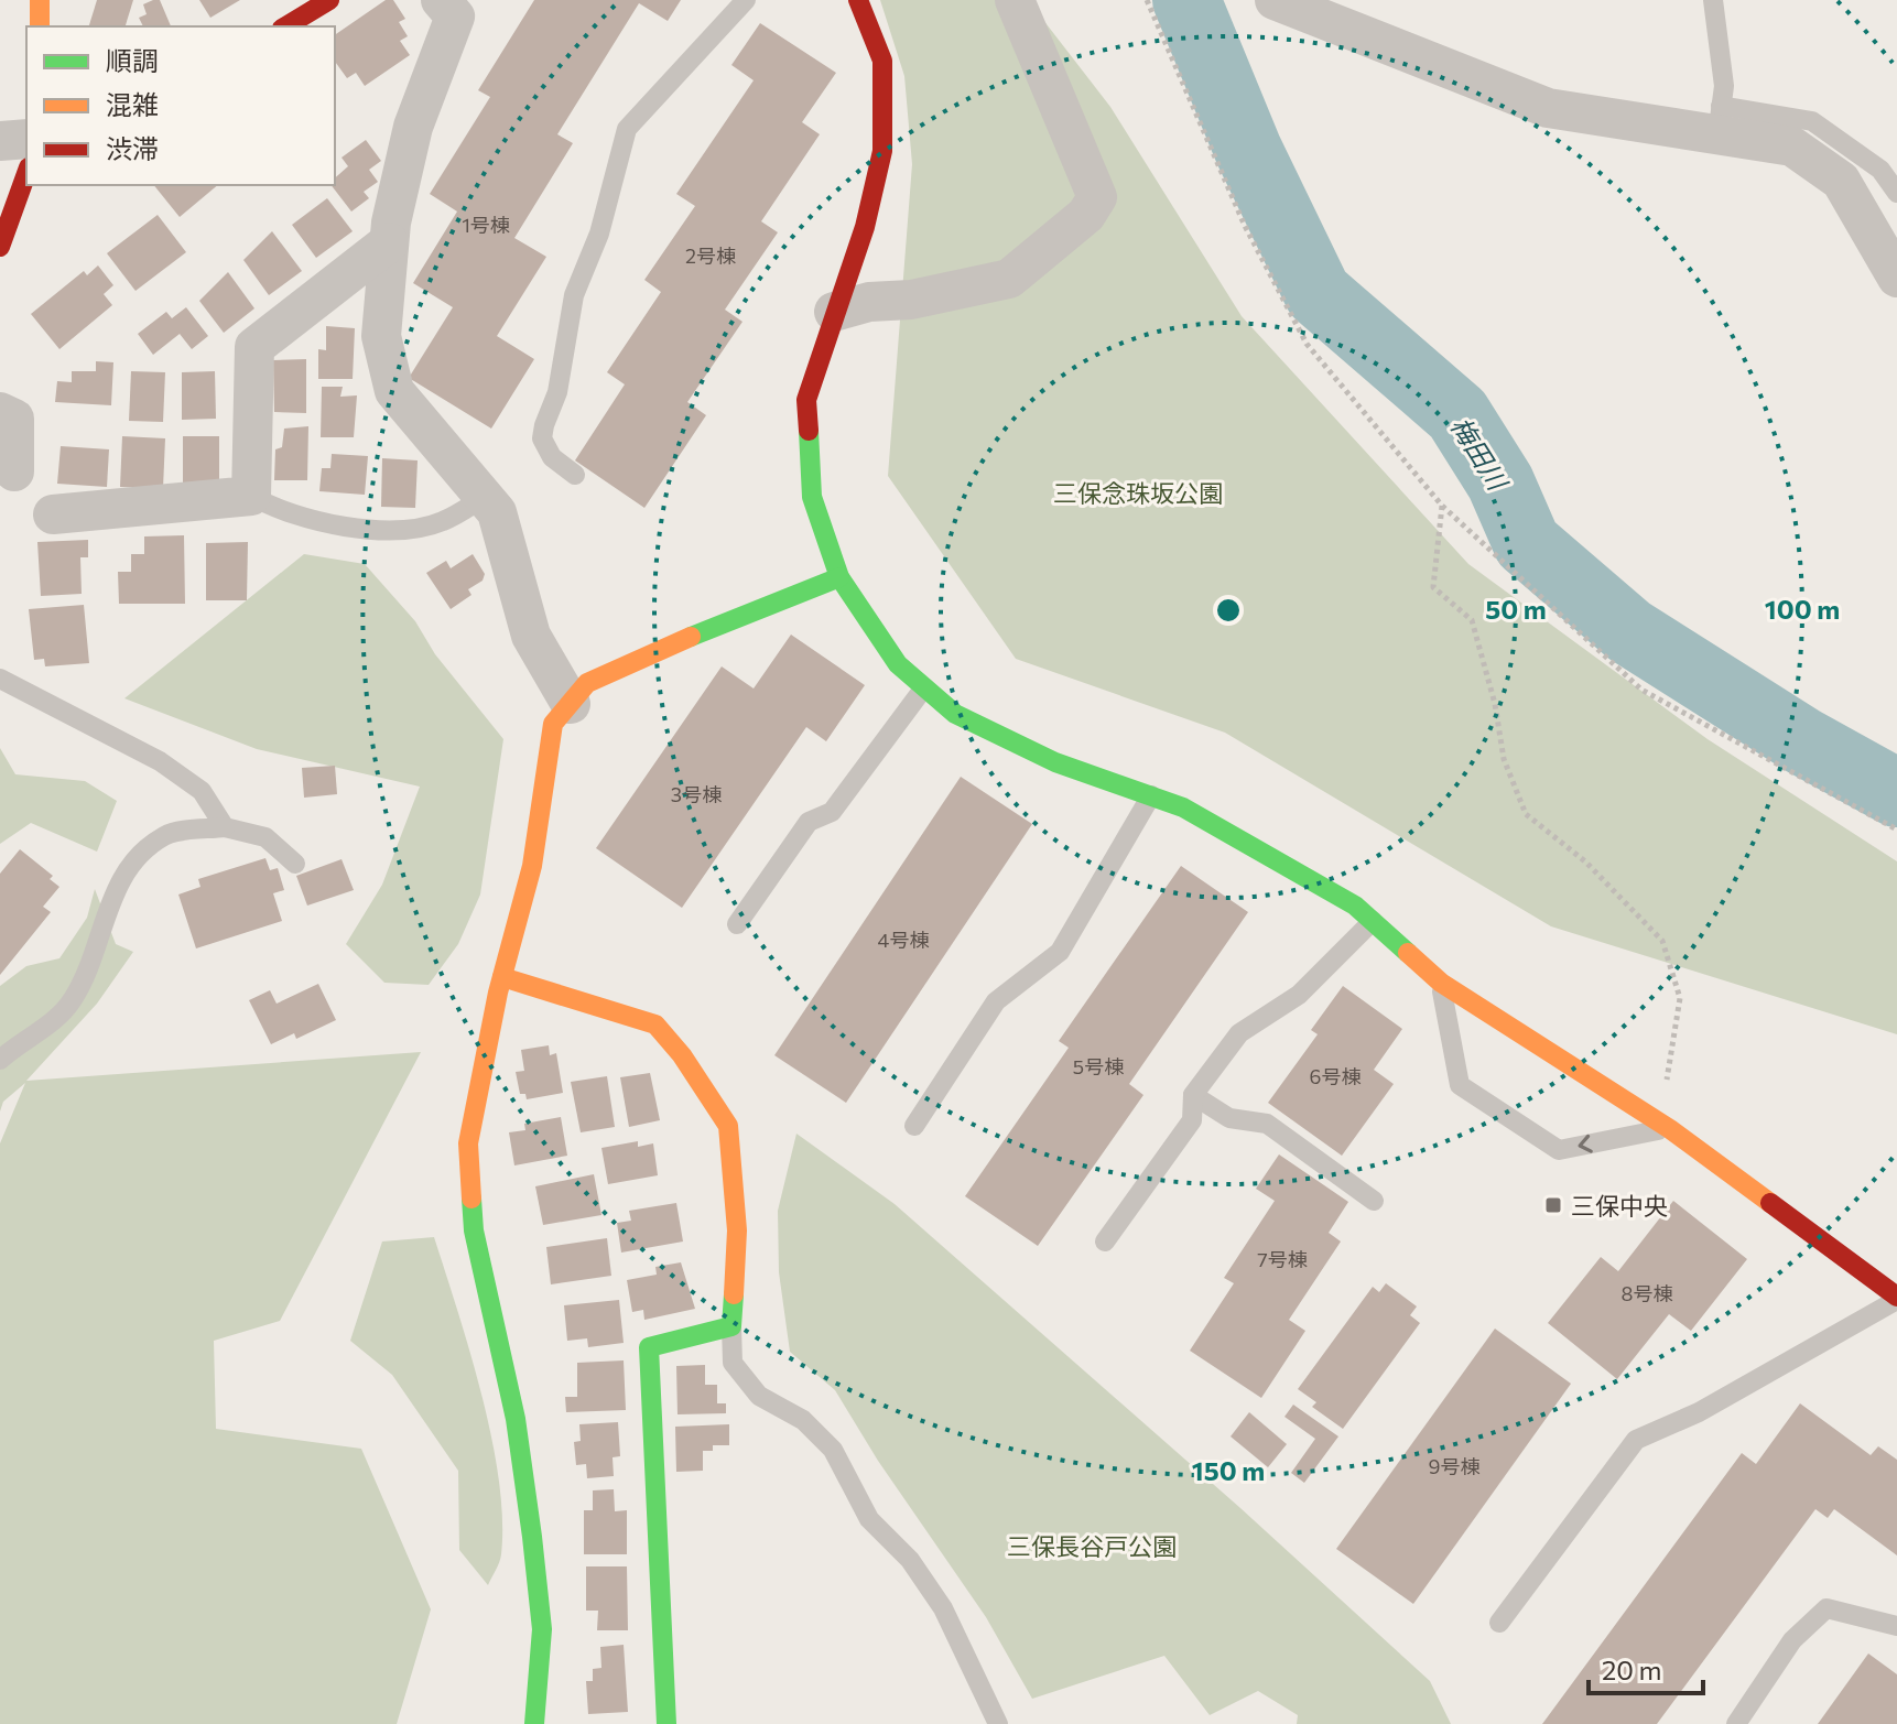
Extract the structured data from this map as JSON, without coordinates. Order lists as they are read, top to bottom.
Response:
{
  "water": ["梅田川"],
  "parks": ["三保念珠坂公園", "三保長谷戸公園"],
  "places": {
    "transit": ["三保中央"]
  },
  "house_numbers": [
    "1号棟",
    "2号棟",
    "3号棟",
    "4号棟",
    "5号棟",
    "6号棟",
    "7号棟",
    "8号棟",
    "9号棟"
  ],
  "legend": ["順調", "混雑", "渋滞"],
  "scale_bar": "20 m",
  "rings": ["50 m", "100 m", "150 m"]
}
